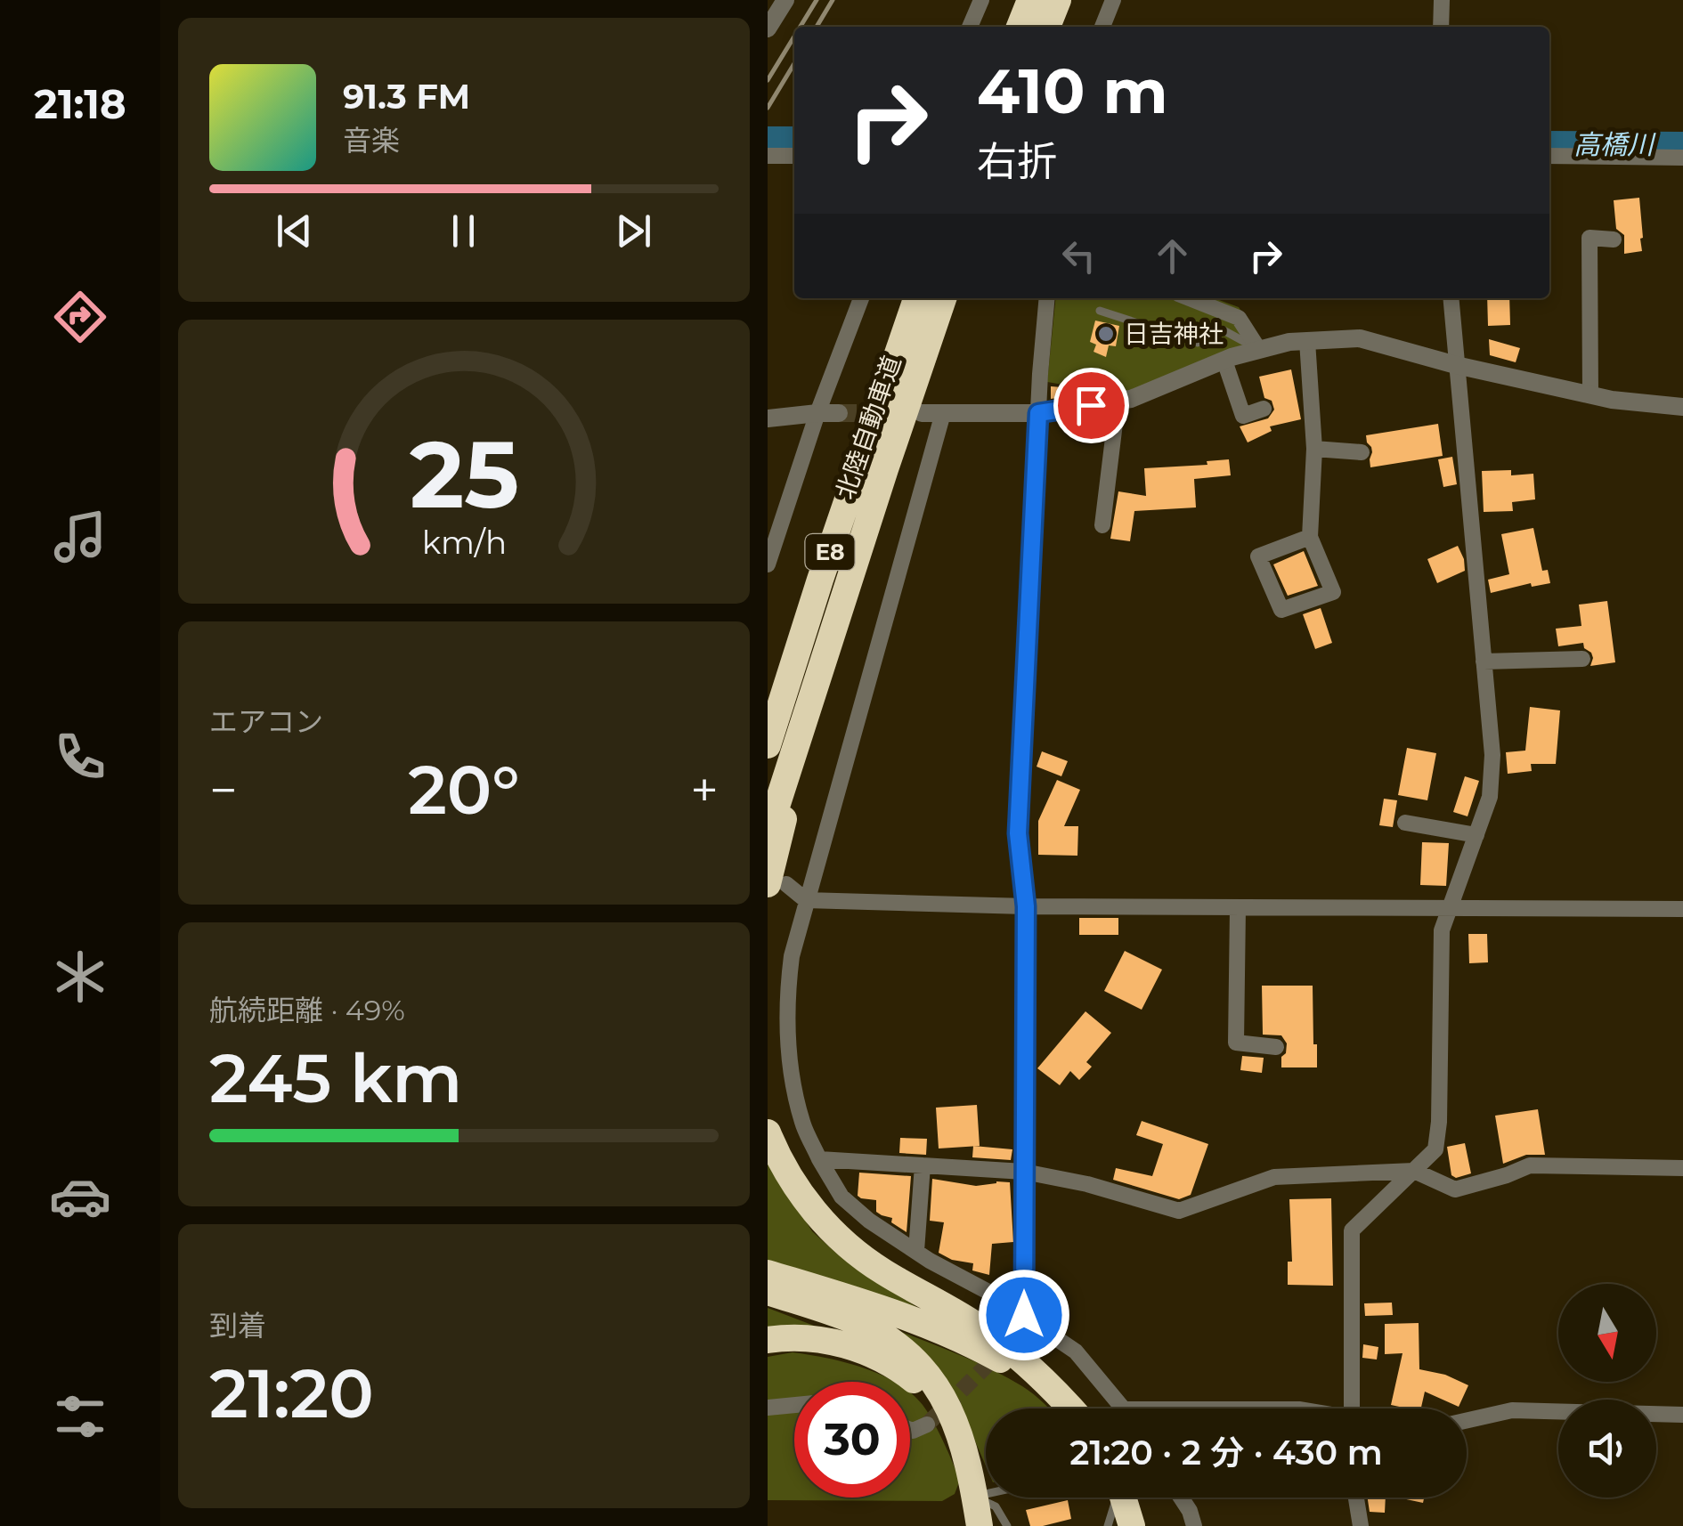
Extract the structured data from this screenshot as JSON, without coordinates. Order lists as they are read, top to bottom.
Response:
{
  "streets": {
    "highway": ["北陸自動車道", "E8"]
  },
  "water": ["高橋川"],
  "places": ["日吉神社"],
  "north": "bottom",
  "page": {
    "tabs": "21:18",
    "turn": ["410 m", "右折"],
    "song": ["91.3 FM", "音楽"],
    "tile": [
      "エアコン",
      ["航続距離 · 49%", "245 km"],
      ["到着", "21:20"]
    ],
    "heat": ["−", "20°", "+"],
    "limit": "30",
    "trip": "21:20 · 2 分 · 430 m",
    "gauge": ["25", "km/h"]
  }
}
